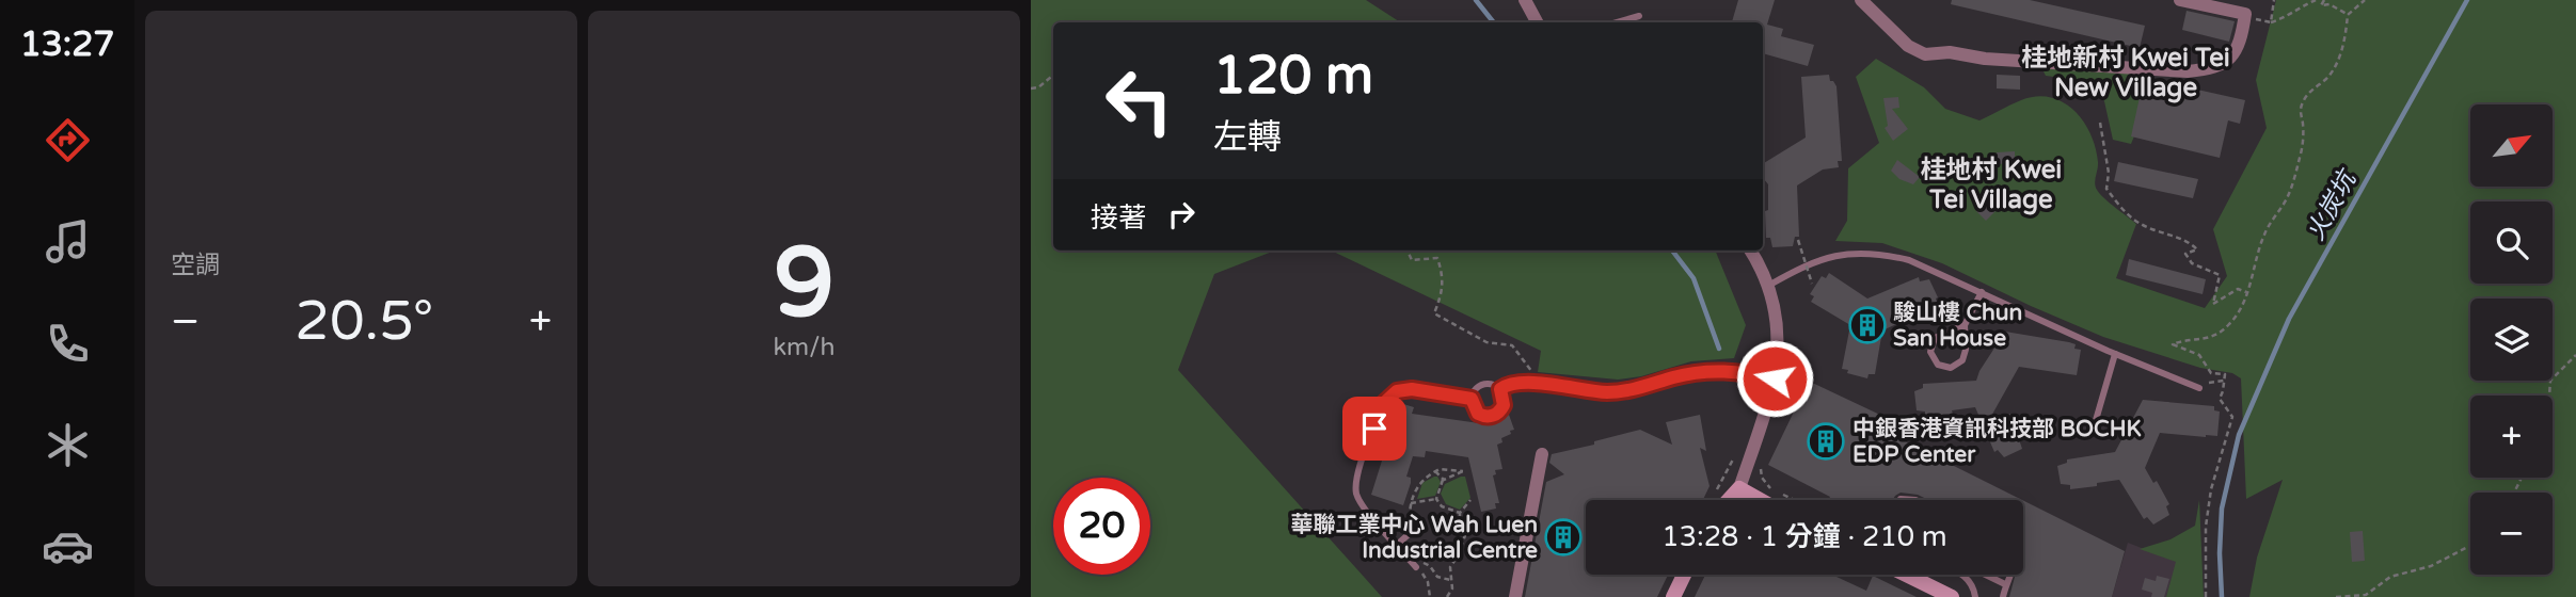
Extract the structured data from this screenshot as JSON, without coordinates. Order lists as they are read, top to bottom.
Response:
{
  "districts": ["桂地新村 Kwei Tei New Village", "桂地村 Kwei Tei Village"],
  "water": ["火炭坑"],
  "places": {
    "building": ["駿山樓 Chun San House", "中銀香港資訊科技部 BOCHK EDP Center", "華聯工業中心 Wah Luen Industrial Centre"]
  },
  "north": "top right",
  "page": {
    "tabs": "13:27",
    "tile": [
      "空調",
      ["9", "km/h"]
    ],
    "turn": ["120 m", "左轉"],
    "map_buttons": ["+", "−"],
    "then": "接著",
    "heat": ["−", "20.5°", "+"],
    "limit": "20",
    "trip": "13:28 · 1 分鐘 · 210 m"
  }
}
